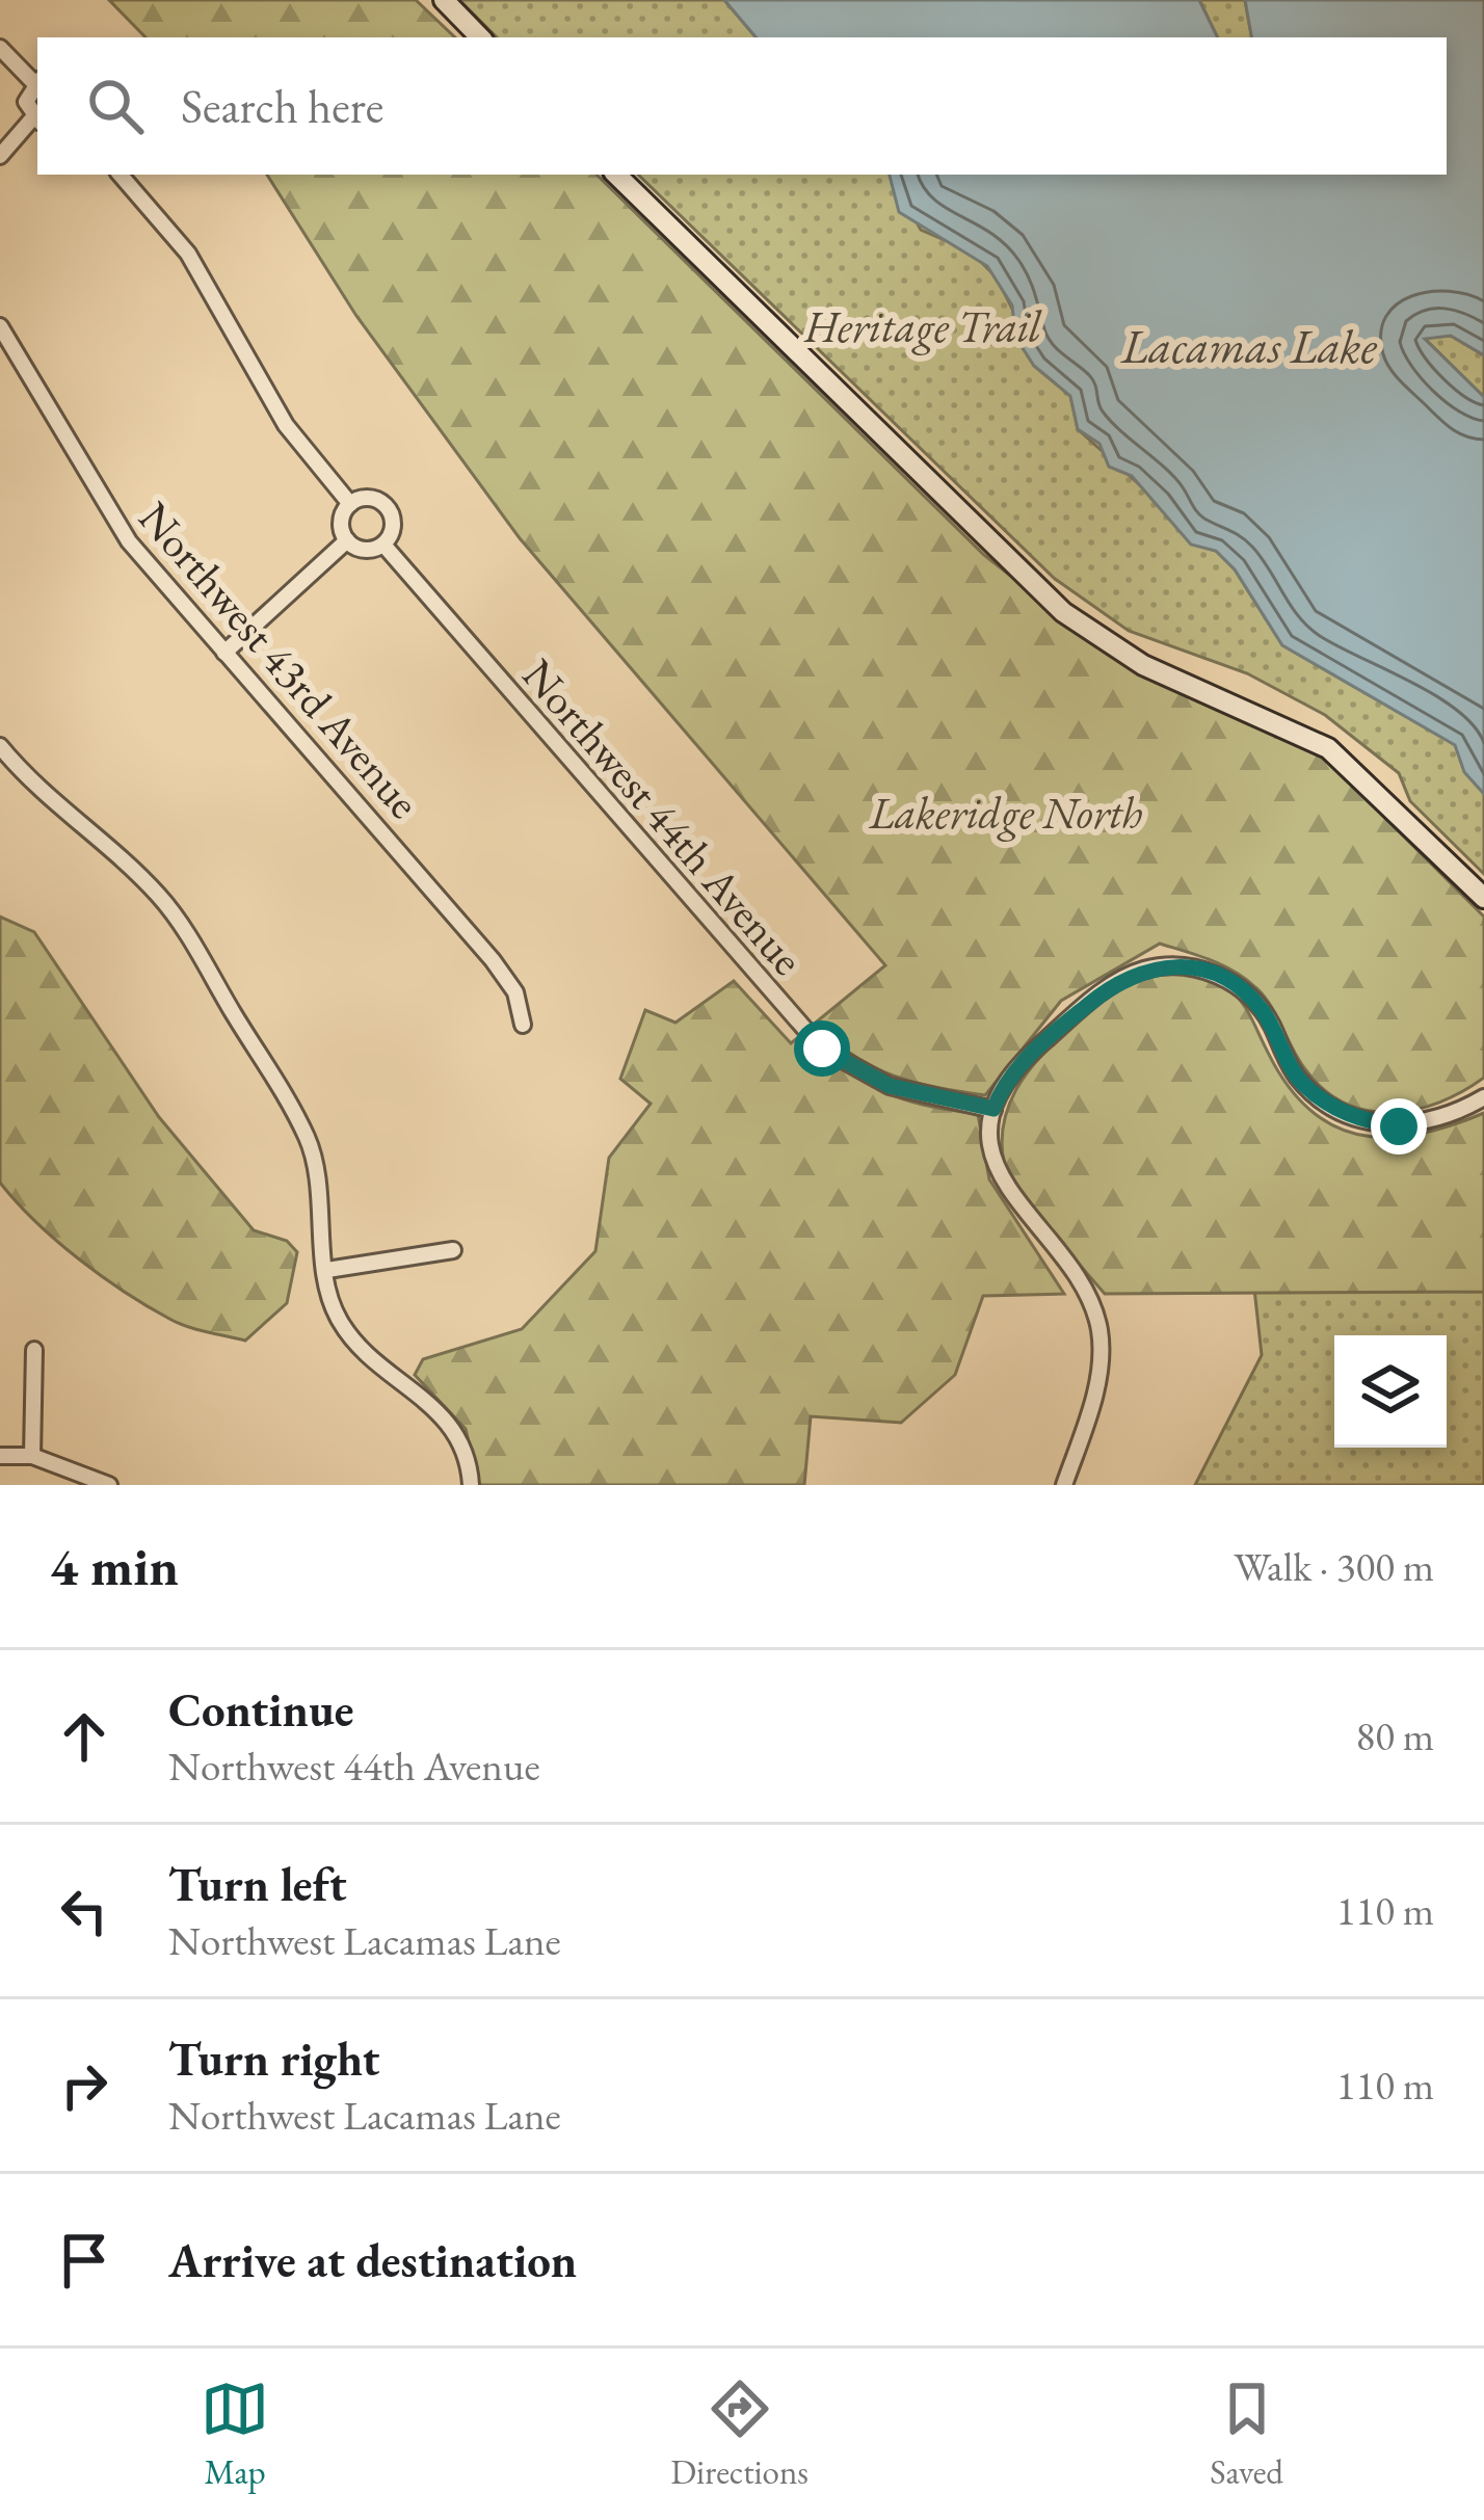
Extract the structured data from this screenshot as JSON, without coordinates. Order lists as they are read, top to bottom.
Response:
{
  "streets": {
    "street": ["Northwest 43rd Avenue", "Northwest 44th Avenue"]
  },
  "water": ["Lacamas Lake"],
  "parks": ["Heritage Trail", "Lakeridge North"],
  "page": {
    "search": "Search here",
    "heading": ["4 min", "Walk · 300 m"],
    "list": [
      ["Continue", "Northwest 44th Avenue", "80 m"],
      ["Turn left", "Northwest Lacamas Lane", "110 m"],
      ["Turn right", "Northwest Lacamas Lane", "110 m"],
      "Arrive at destination"
    ],
    "nav": ["Map", "Directions", "Saved"]
  }
}
